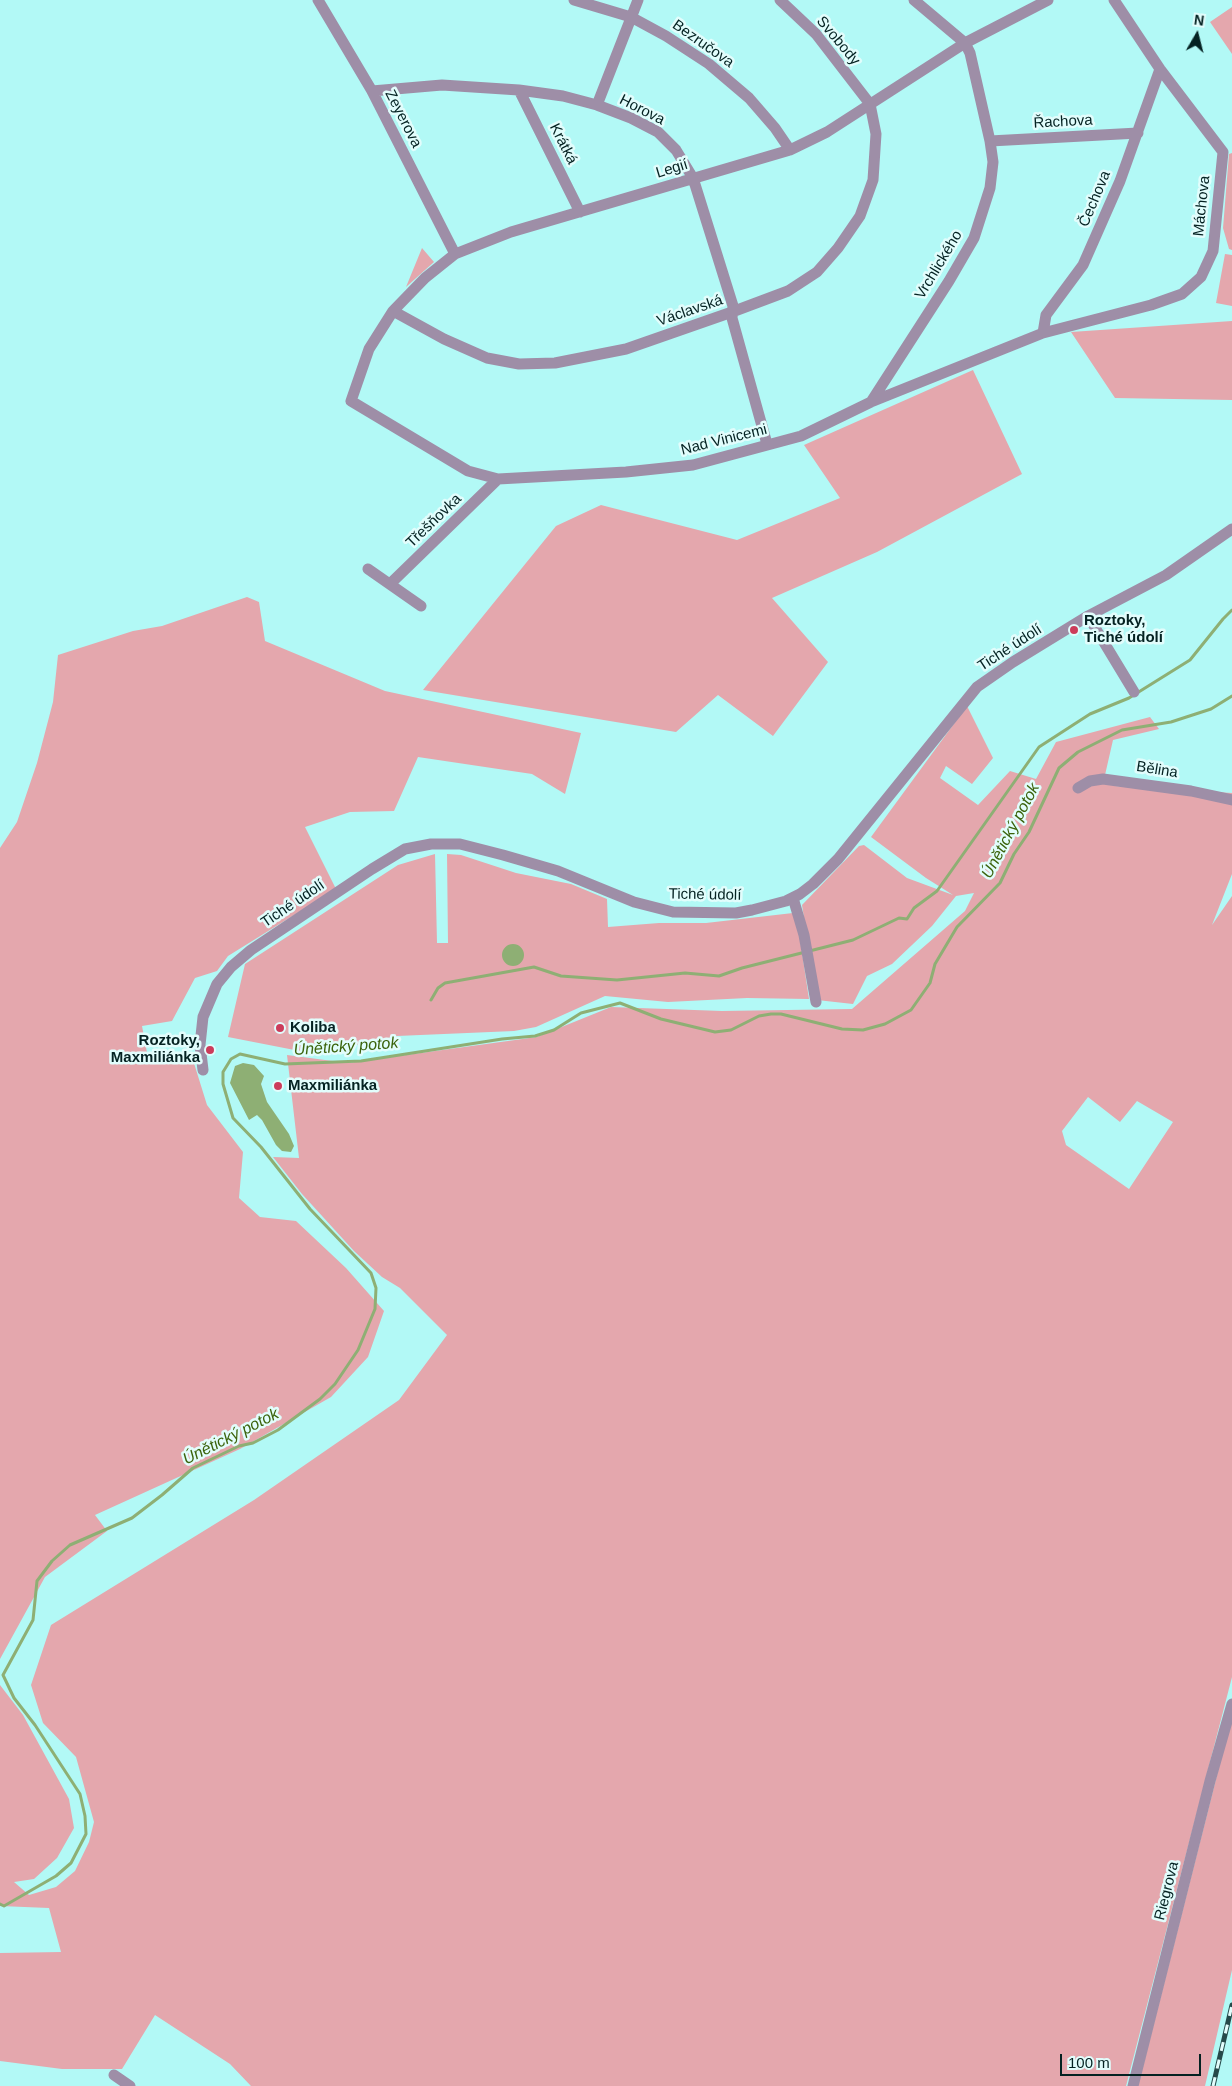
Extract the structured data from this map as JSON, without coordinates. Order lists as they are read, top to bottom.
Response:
{
  "streets": {
    "street": [
      "Svobody",
      "Bezručova",
      "Horova",
      "Zeyerova",
      "Řachova",
      "Krátká",
      "Legií",
      "Čechova",
      "Máchova",
      "Vrchlického",
      "Václavská",
      "Nad Vinicemi",
      "Třešňovka",
      "Tiché údolí",
      "Bělina",
      "Riegrova"
    ]
  },
  "crossings": [
    ["Svobody", "Legií"],
    ["Svobody", "Václavská"],
    ["Bezručova", "Legií"],
    ["Horova", "Zeyerova"],
    ["Horova", "Krátká"],
    ["Horova", "Legií"],
    ["Horova", "Václavská"],
    ["Horova", "Nad Vinicemi"],
    ["Zeyerova", "Legií"],
    ["Řachova", "Čechova"],
    ["Řachova", "Vrchlického"],
    ["Krátká", "Legií"],
    ["Legií", "Vrchlického"],
    ["Legií", "Václavská"],
    ["Legií", "Nad Vinicemi"],
    ["Čechova", "Máchova"],
    ["Čechova", "Nad Vinicemi"],
    ["Máchova", "Nad Vinicemi"],
    ["Vrchlického", "Nad Vinicemi"],
    ["Nad Vinicemi", "Třešňovka"]
  ],
  "water": ["Únětický potok"],
  "places": [
    "Roztoky, Tiché údolí",
    "Koliba",
    "Roztoky, Maxmiliánka",
    "Maxmiliánka"
  ],
  "scale_bar": "100 m",
  "north": "top"
}
